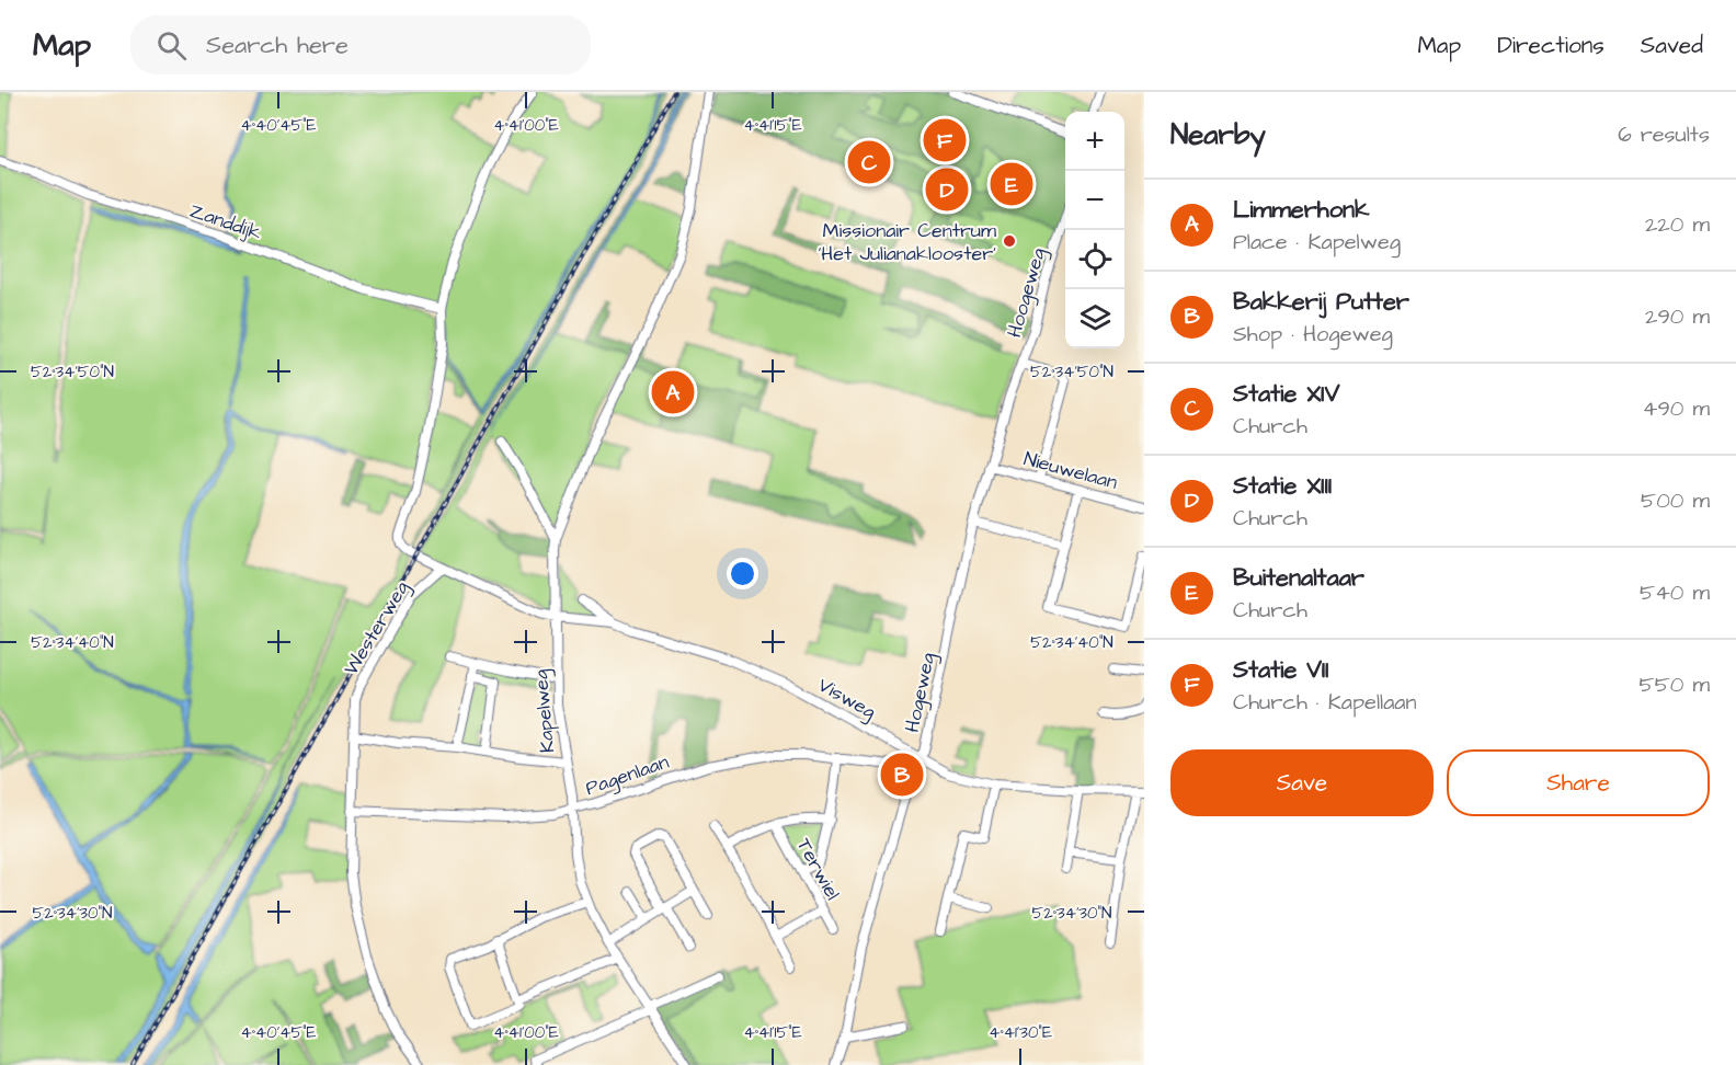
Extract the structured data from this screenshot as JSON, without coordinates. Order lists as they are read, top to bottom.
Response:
{
  "streets": {
    "street": [
      "Zanddijk",
      "Hoogeweg",
      "Nieuwelaan",
      "Westerweg",
      "Hogeweg",
      "Visweg",
      "Kapelweg",
      "Pagenlaan",
      "Terwiel"
    ]
  },
  "crossings": [
    ["Zanddijk", "Westerweg"],
    ["Hoogeweg", "Nieuwelaan"],
    ["Hoogeweg", "Hogeweg"],
    ["Nieuwelaan", "Hogeweg"],
    ["Westerweg", "Visweg"],
    ["Westerweg", "Pagenlaan"],
    ["Hogeweg", "Visweg"],
    ["Hogeweg", "Pagenlaan"],
    ["Visweg", "Kapelweg"],
    ["Kapelweg", "Pagenlaan"]
  ],
  "places": ["Missionair Centrum 'Het Julianaklooster'"],
  "page": {
    "header": "Map",
    "search": "Search here",
    "nav": ["Map", "Directions", "Saved"],
    "heading": ["Nearby", "6 results"],
    "map_buttons": ["+", "−"],
    "pins": [
      "F",
      "C",
      "E",
      "D",
      "A",
      "B"
    ],
    "list": [
      {
        "mark": "A",
        "name": "Limmerhonk",
        "note": "Place · Kapelweg",
        "value": "220 m"
      },
      {
        "mark": "B",
        "name": "Bakkerij Putter",
        "note": "Shop · Hogeweg",
        "value": "290 m"
      },
      {
        "mark": "C",
        "name": "Statie XIV",
        "note": "Church",
        "value": "490 m"
      },
      {
        "mark": "D",
        "name": "Statie XIII",
        "note": "Church",
        "value": "500 m"
      },
      {
        "mark": "E",
        "name": "Buitenaltaar",
        "note": "Church",
        "value": "540 m"
      },
      {
        "mark": "F",
        "name": "Statie VII",
        "note": "Church · Kapellaan",
        "value": "550 m"
      }
    ],
    "buttons": ["Save", "Share"]
  },
  "coordinates": [
    "4°40'45\"E",
    "4°41'00\"E",
    "4°41'15\"E",
    "52°34'50\"N",
    "52°34'40\"N",
    "52°34'30\"N",
    "4°41'30\"E"
  ]
}
